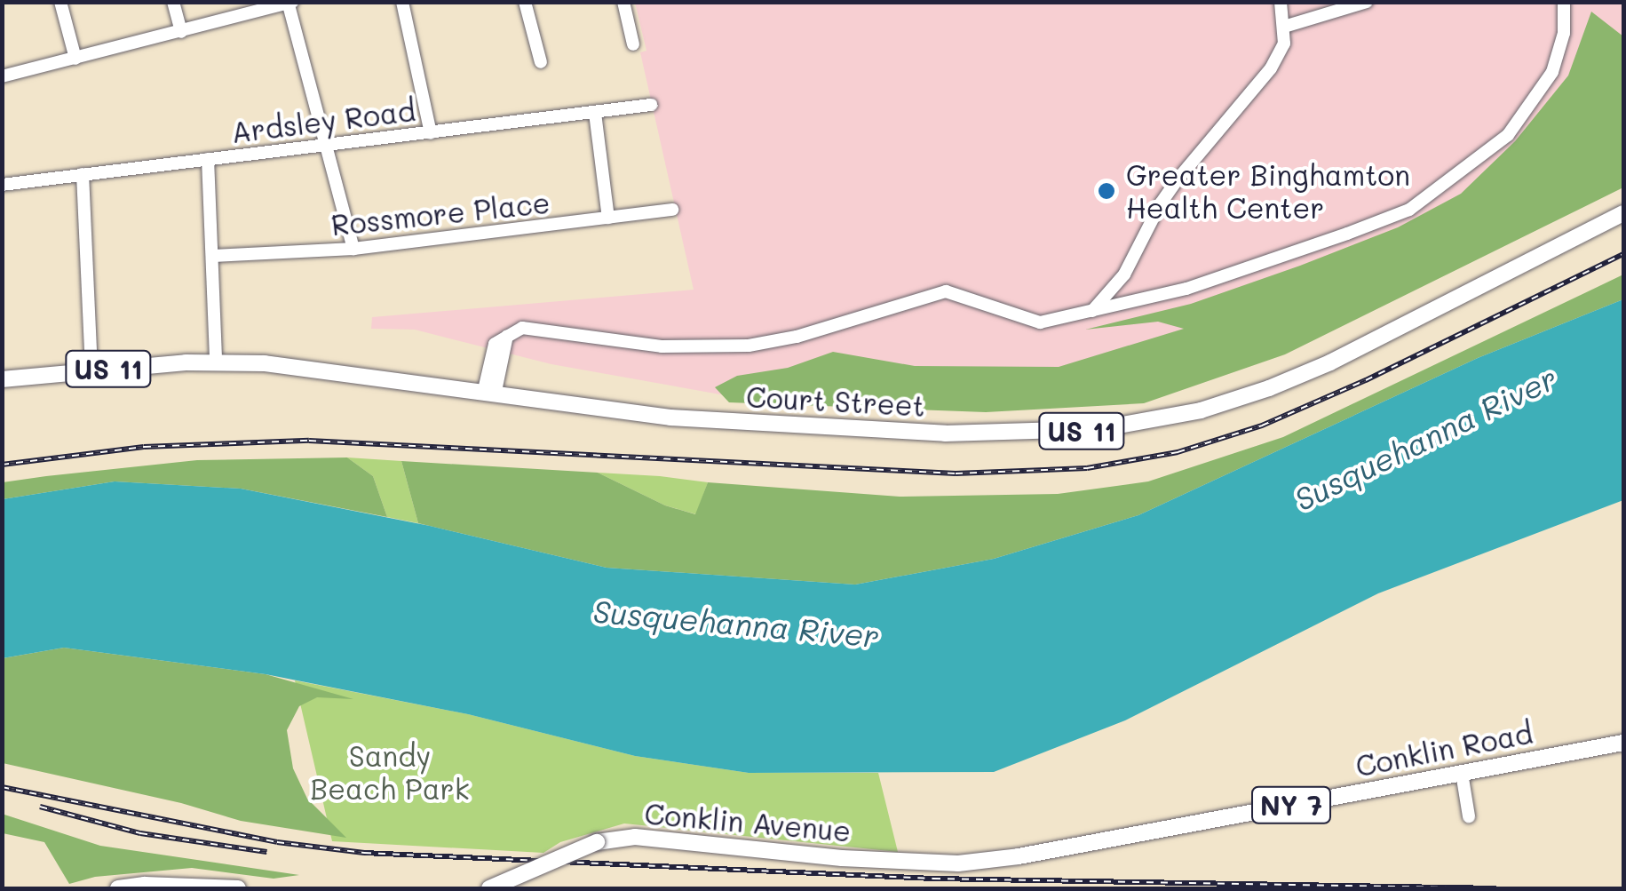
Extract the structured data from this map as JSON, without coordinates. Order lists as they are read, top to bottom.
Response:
{
  "streets": {
    "main road": [
      "US 11",
      "Court Street",
      "Conklin Road",
      "NY 7",
      "Conklin Avenue"
    ],
    "street": ["Ardsley Road", "Rossmore Place"]
  },
  "crossings": [
    ["Conklin Road", "Conklin Avenue"]
  ],
  "water": ["Susquehanna River"],
  "parks": ["Sandy Beach Park"],
  "places": ["Greater Binghamton Health Center"]
}
